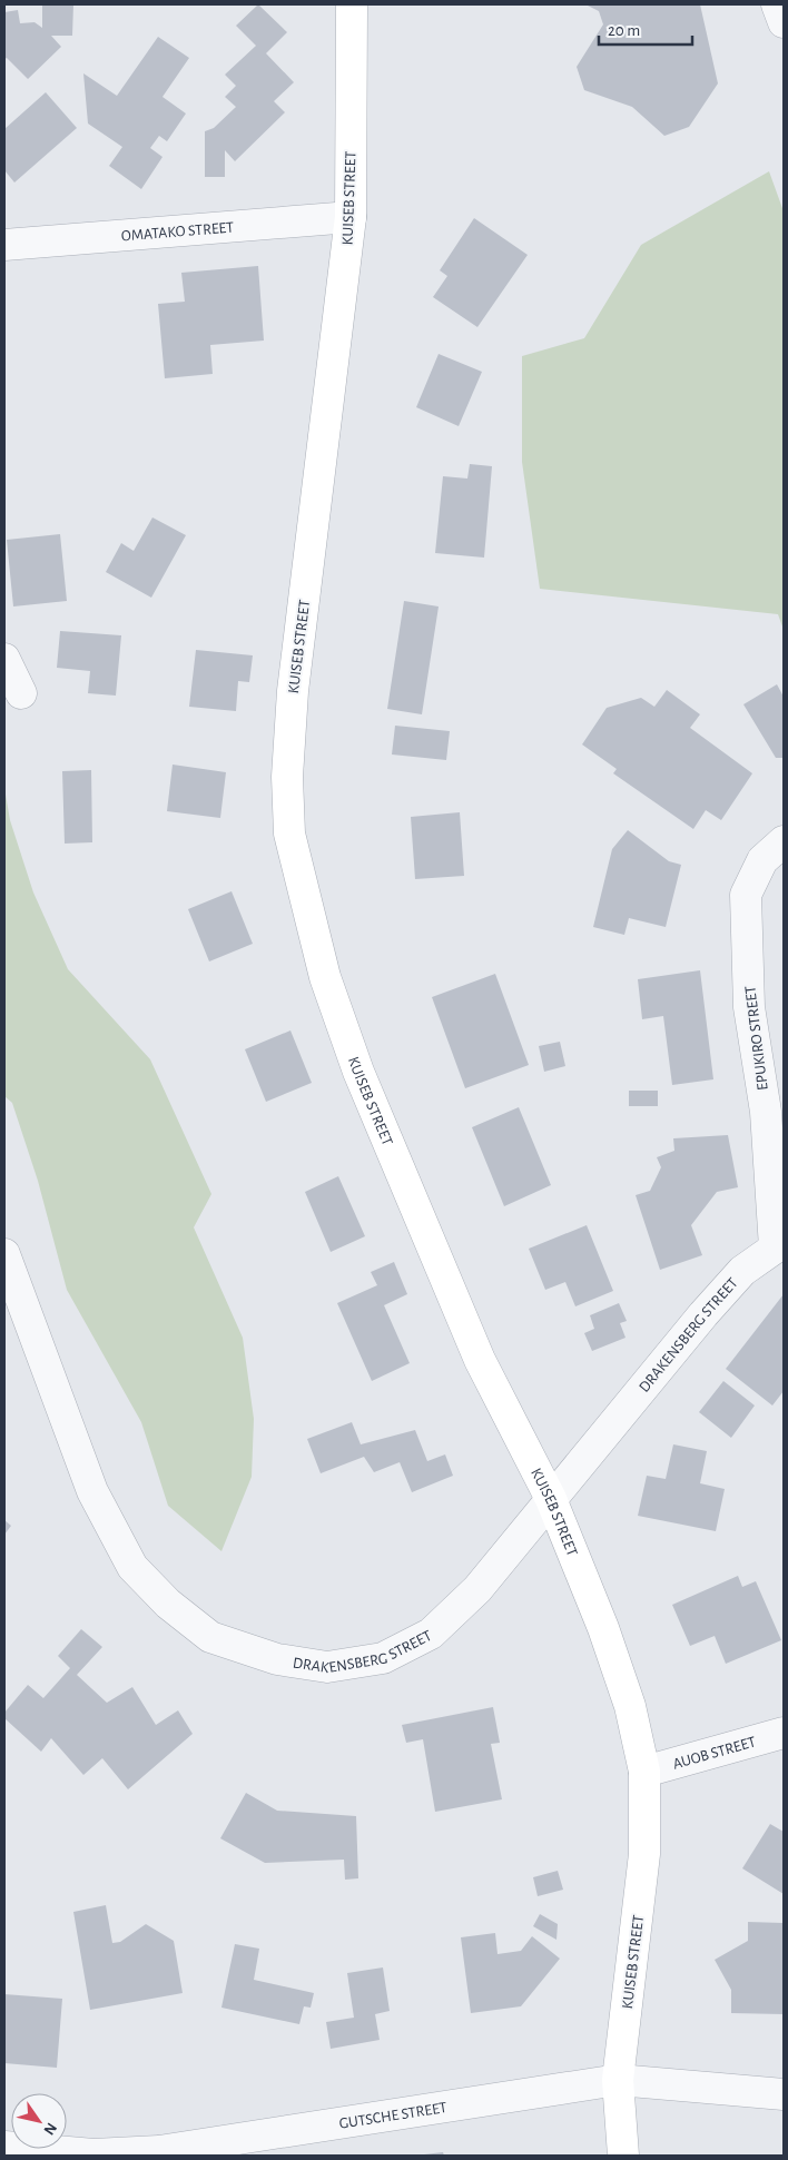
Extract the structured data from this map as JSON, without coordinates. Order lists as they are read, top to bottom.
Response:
{
  "streets": {
    "street": [
      "KUISEB STREET",
      "OMATAKO STREET",
      "EPUKIRO STREET",
      "DRAKENSBERG STREET",
      "AUOB STREET",
      "GUTSCHE STREET"
    ]
  },
  "crossings": [
    ["KUISEB STREET", "OMATAKO STREET"],
    ["KUISEB STREET", "DRAKENSBERG STREET"],
    ["KUISEB STREET", "AUOB STREET"],
    ["KUISEB STREET", "GUTSCHE STREET"],
    ["EPUKIRO STREET", "DRAKENSBERG STREET"]
  ],
  "scale_bar": "20 m",
  "north": "bottom right"
}
